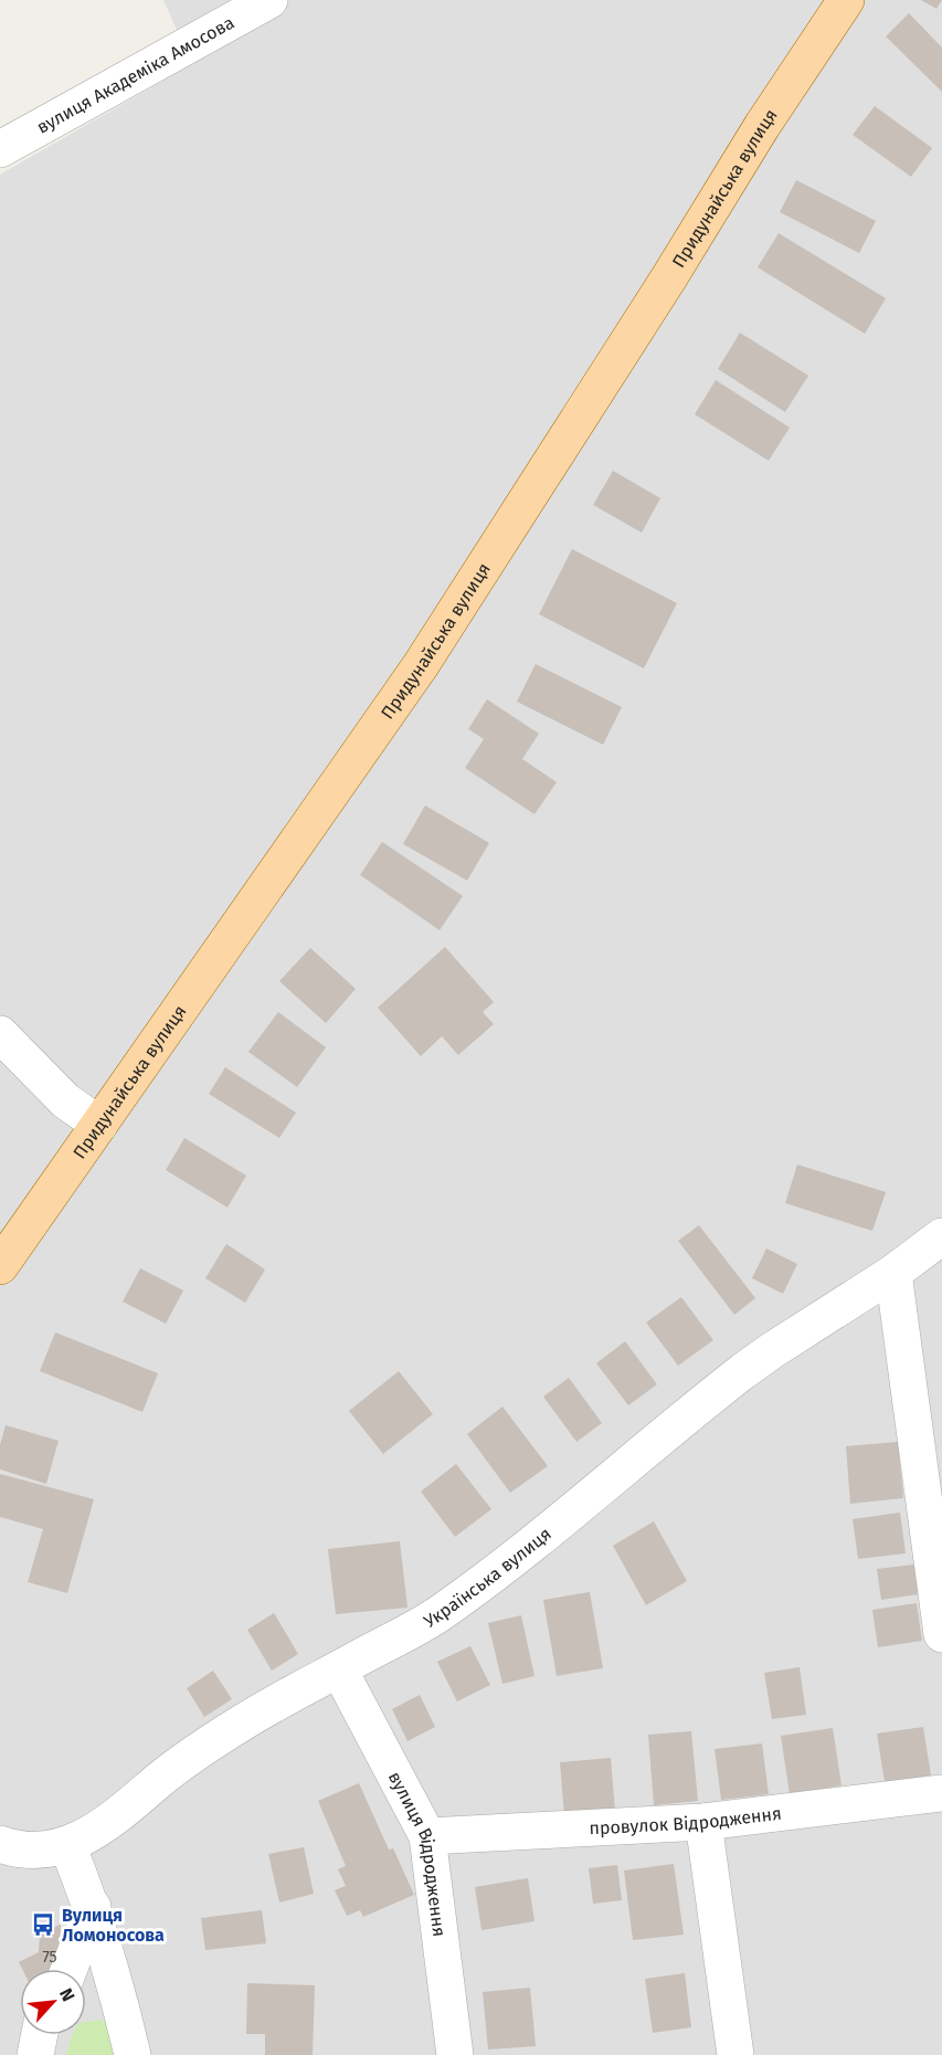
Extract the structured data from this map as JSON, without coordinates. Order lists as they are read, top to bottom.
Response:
{
  "streets": {
    "main road": ["Придунайська вулиця"],
    "street": [
      "вулиця Академіка Амосова",
      "Українська вулиця",
      "провулок Відродження",
      "вулиця Відродження"
    ]
  },
  "crossings": [
    ["Українська вулиця", "вулиця Відродження"],
    ["провулок Відродження", "вулиця Відродження"]
  ],
  "places": {
    "bus stop": ["Вулиця Ломоносова"]
  },
  "house_numbers": ["75"],
  "north": "top right"
}
